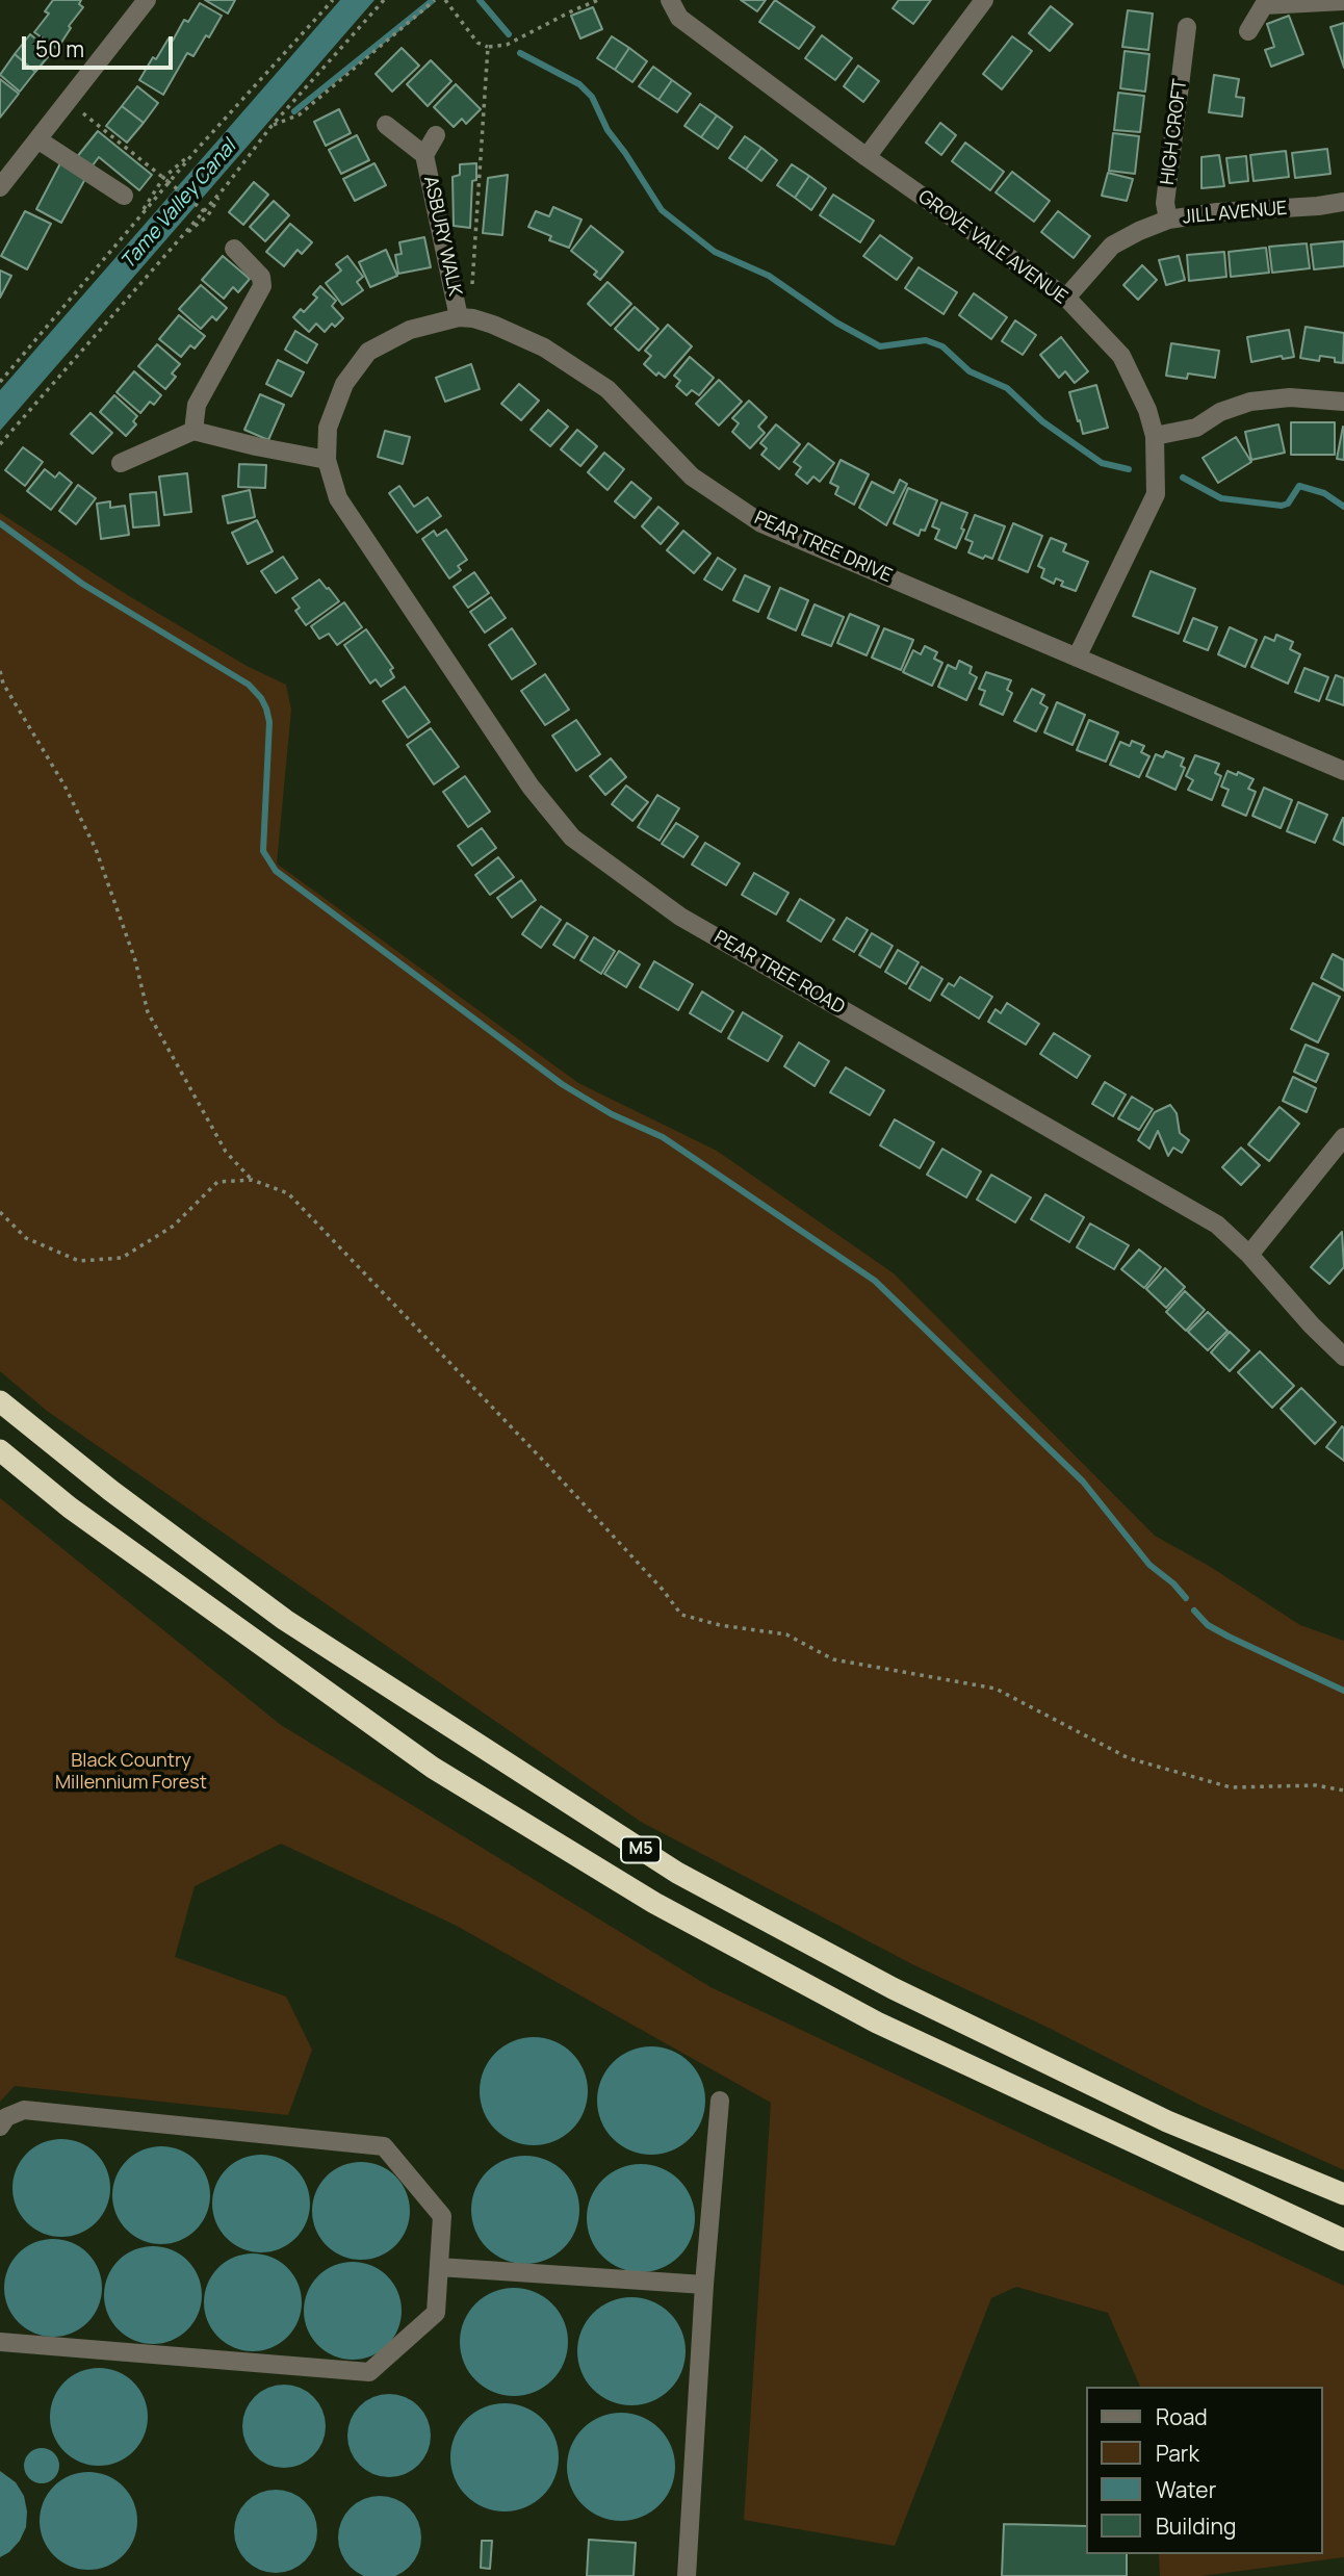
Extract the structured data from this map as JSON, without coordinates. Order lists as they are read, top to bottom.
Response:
{
  "streets": {
    "highway": ["M5"],
    "street": [
      "HIGH CROFT",
      "JILL AVENUE",
      "ASBURY WALK",
      "GROVE VALE AVENUE",
      "PEAR TREE DRIVE",
      "PEAR TREE ROAD"
    ]
  },
  "crossings": [
    ["HIGH CROFT", "JILL AVENUE"],
    ["JILL AVENUE", "GROVE VALE AVENUE"],
    ["ASBURY WALK", "PEAR TREE DRIVE"],
    ["GROVE VALE AVENUE", "PEAR TREE DRIVE"]
  ],
  "water": ["Tame Valley Canal"],
  "parks": ["Black Country Millennium Forest"],
  "legend": [
    "Road",
    "Park",
    "Water",
    "Building"
  ],
  "scale_bar": "50 m"
}
